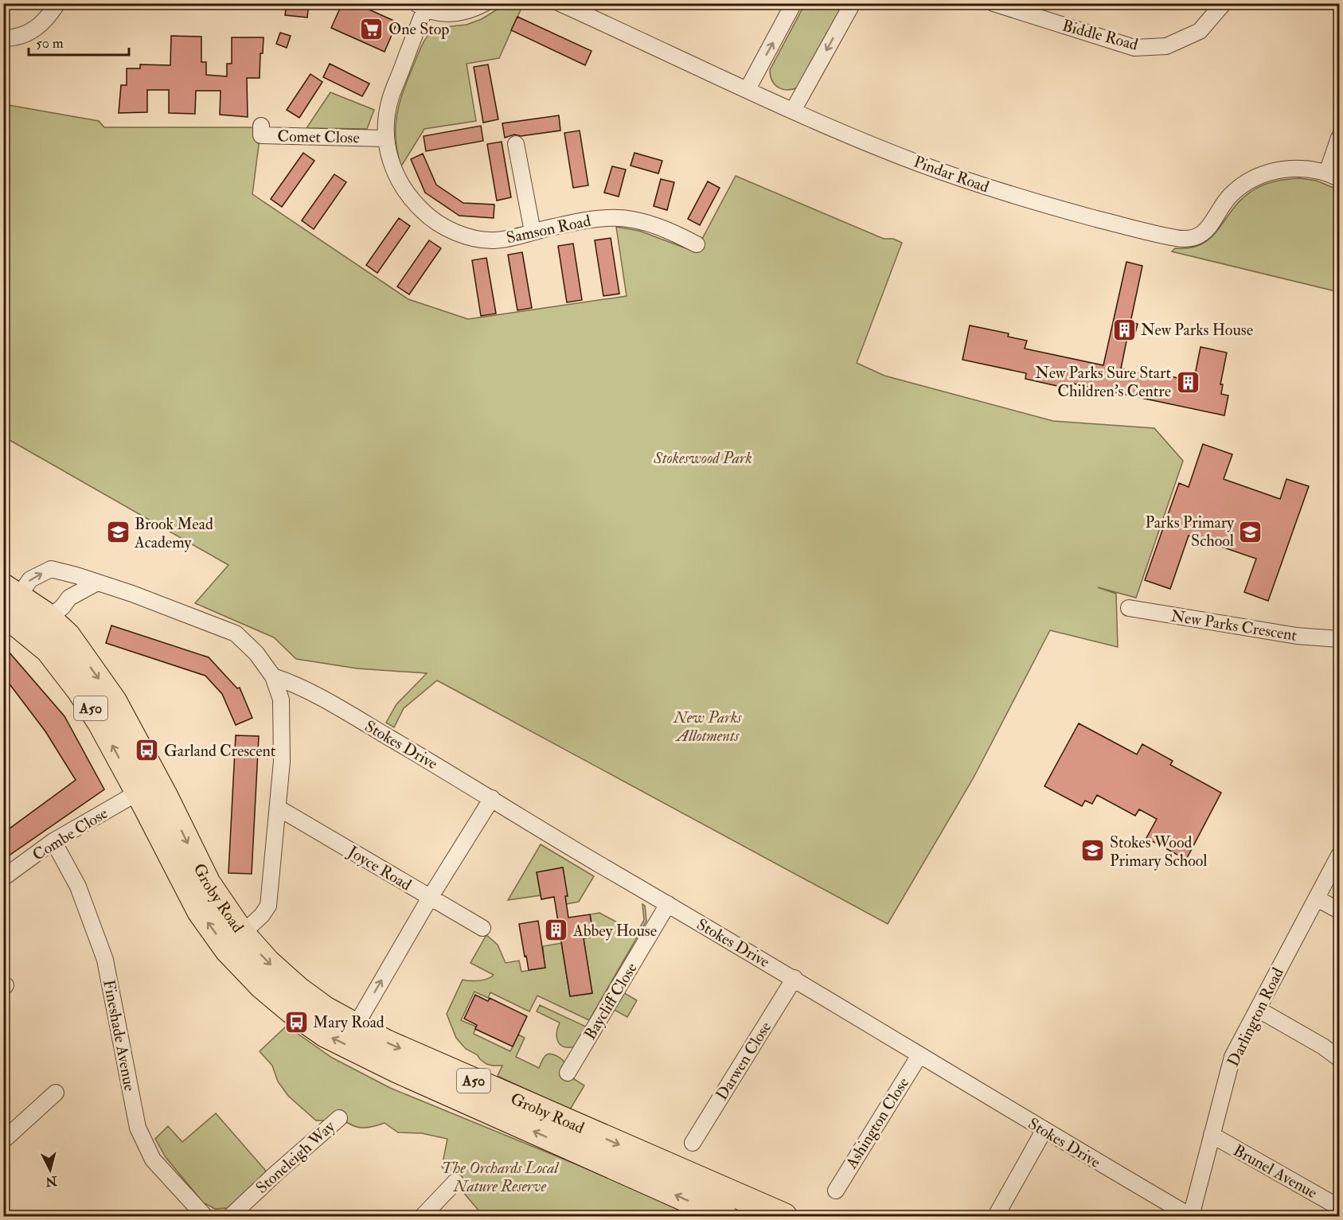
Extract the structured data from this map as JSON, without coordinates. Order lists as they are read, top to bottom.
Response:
{
  "streets": {
    "main road": ["A50", "Groby Road"],
    "street": [
      "Biddle Road",
      "Comet Close",
      "Pindar Road",
      "Samson Road",
      "New Parks Crescent",
      "Stokes Drive",
      "Combe Close",
      "Joyce Road",
      "Baycliff Close",
      "Darlington Road",
      "Fineshade Avenue",
      "Darwen Close",
      "Ashington Close",
      "Stoneleigh Way",
      "Brunel Avenue"
    ]
  },
  "crossings": [
    ["Comet Close", "Samson Road"],
    ["Stokes Drive", "Baycliff Close"],
    ["Stokes Drive", "Darlington Road"],
    ["Stokes Drive", "Darwen Close"],
    ["Stokes Drive", "Ashington Close"],
    ["Combe Close", "Groby Road"],
    ["Combe Close", "Fineshade Avenue"],
    ["Darlington Road", "Brunel Avenue"]
  ],
  "parks": ["Stokeswood Park", "New Parks Allotments", "The Orchards Local Nature Reserve"],
  "places": {
    "supermarket": ["One Stop"],
    "building": ["New Parks House", "New Parks Sure Start Children's Centre", "Abbey House"],
    "school or university": ["Parks Primary School", "Brook Mead Academy", "Stokes Wood Primary School"],
    "bus stop": ["Garland Crescent", "Mary Road"]
  },
  "scale_bar": "50 m",
  "north": "bottom"
}
